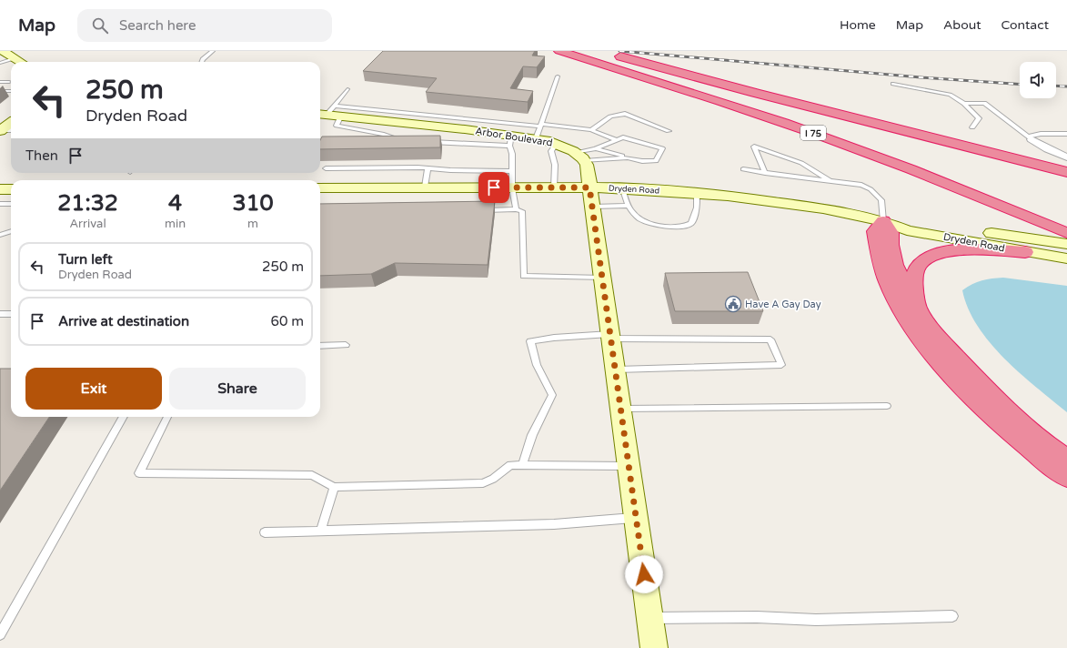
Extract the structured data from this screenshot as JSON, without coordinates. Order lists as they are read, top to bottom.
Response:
{
  "streets": {
    "highway": ["I 75"],
    "main road": ["Arbor Boulevard", "Dryden Road"]
  },
  "places": {
    "public building": ["Have A Gay Day"]
  },
  "page": {
    "header": "Map",
    "search": "Search here",
    "nav": [
      "Home",
      "Map",
      "About",
      "Contact"
    ],
    "turn": ["250 m", "Dryden Road"],
    "then": "Then",
    "eta": [
      "21:32",
      "Arrival",
      "4",
      "min",
      "310",
      "m"
    ],
    "list": [
      {
        "name": "Turn left",
        "note": "Dryden Road",
        "value": "250 m"
      },
      {
        "name": "Arrive at destination",
        "value": "60 m"
      }
    ],
    "buttons": ["Exit", "Share"]
  }
}
